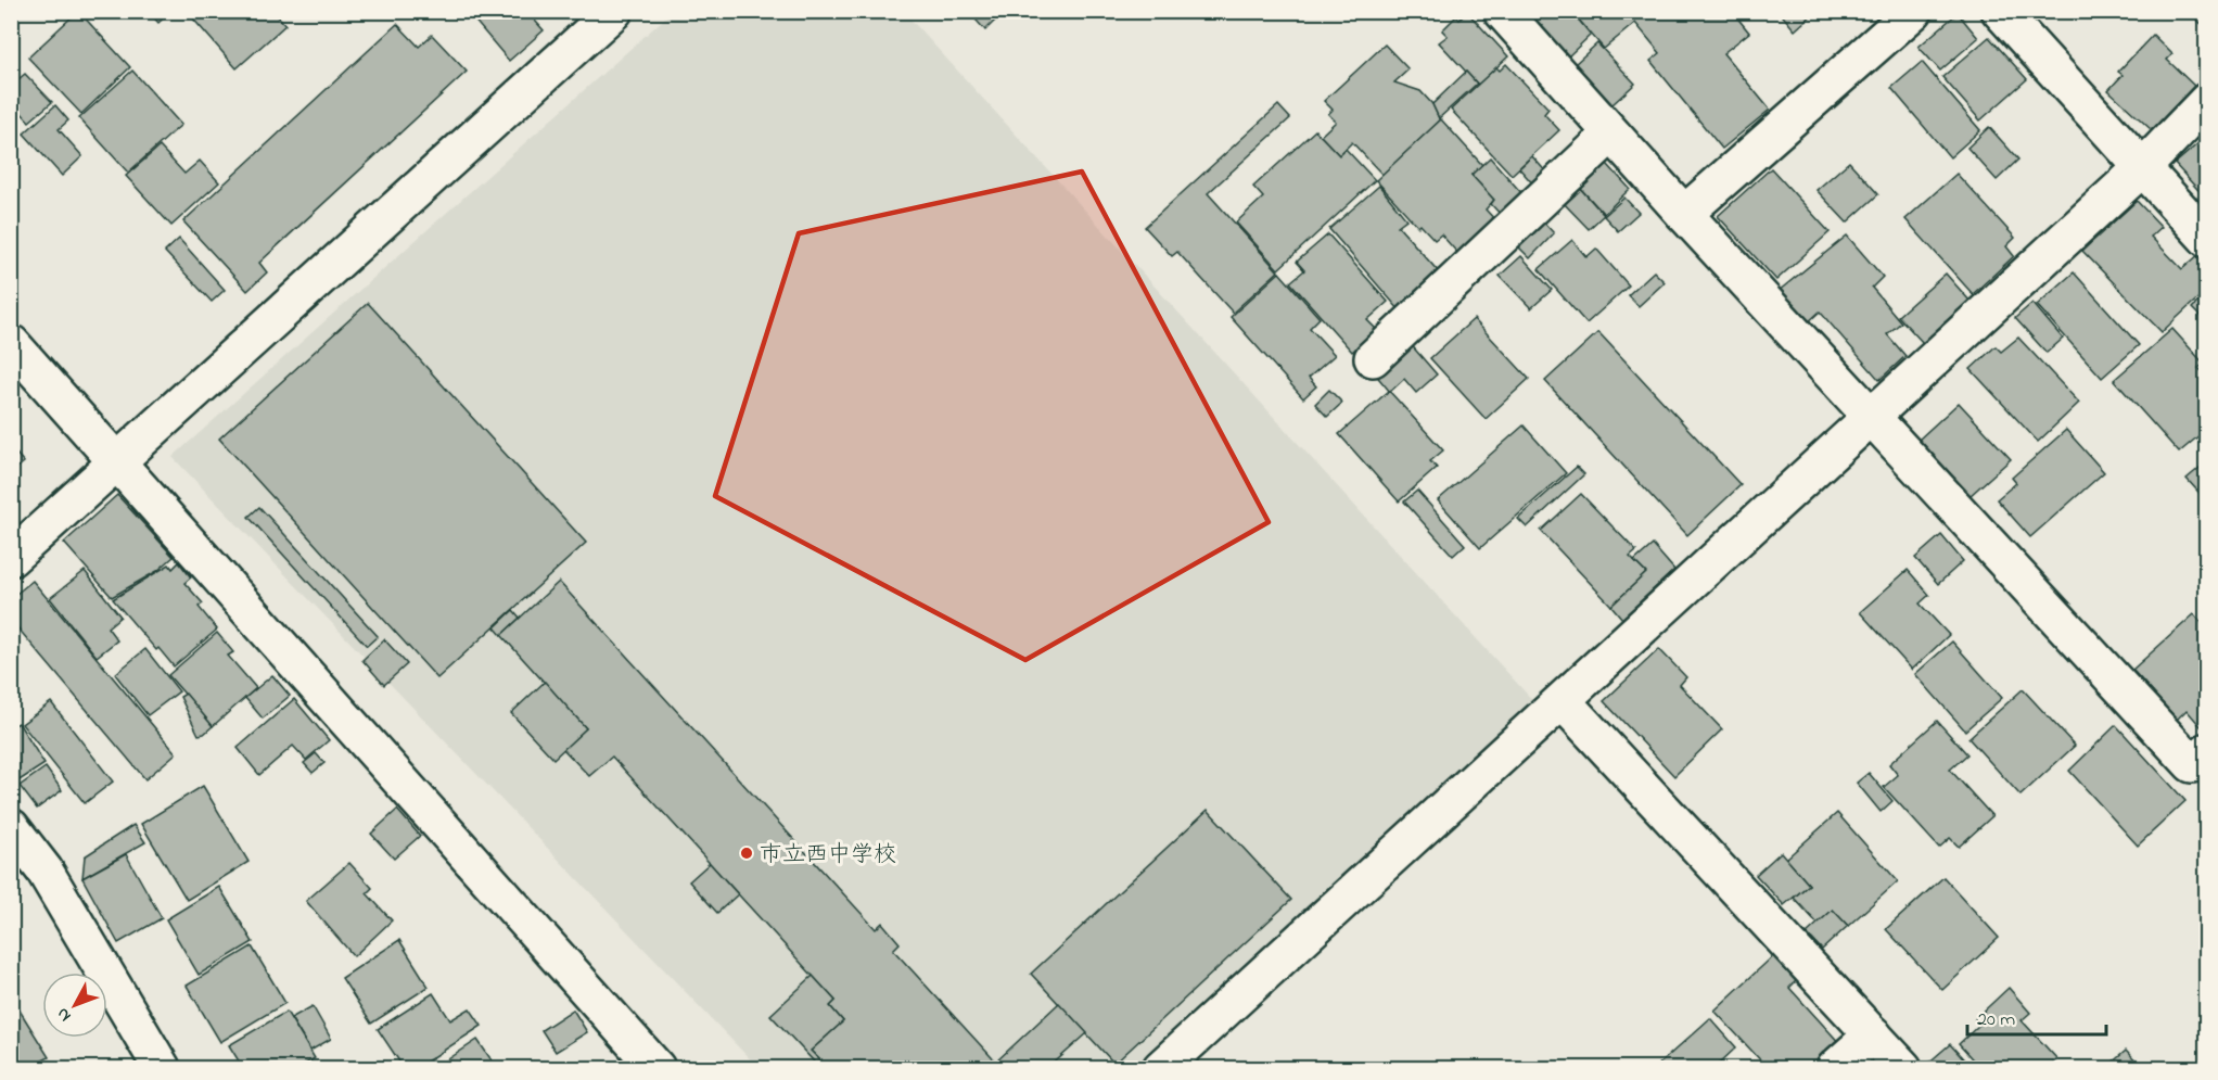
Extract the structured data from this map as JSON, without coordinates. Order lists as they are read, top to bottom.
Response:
{
  "places": ["市立西中学校"],
  "scale_bar": "20 m",
  "north": "bottom left"
}
